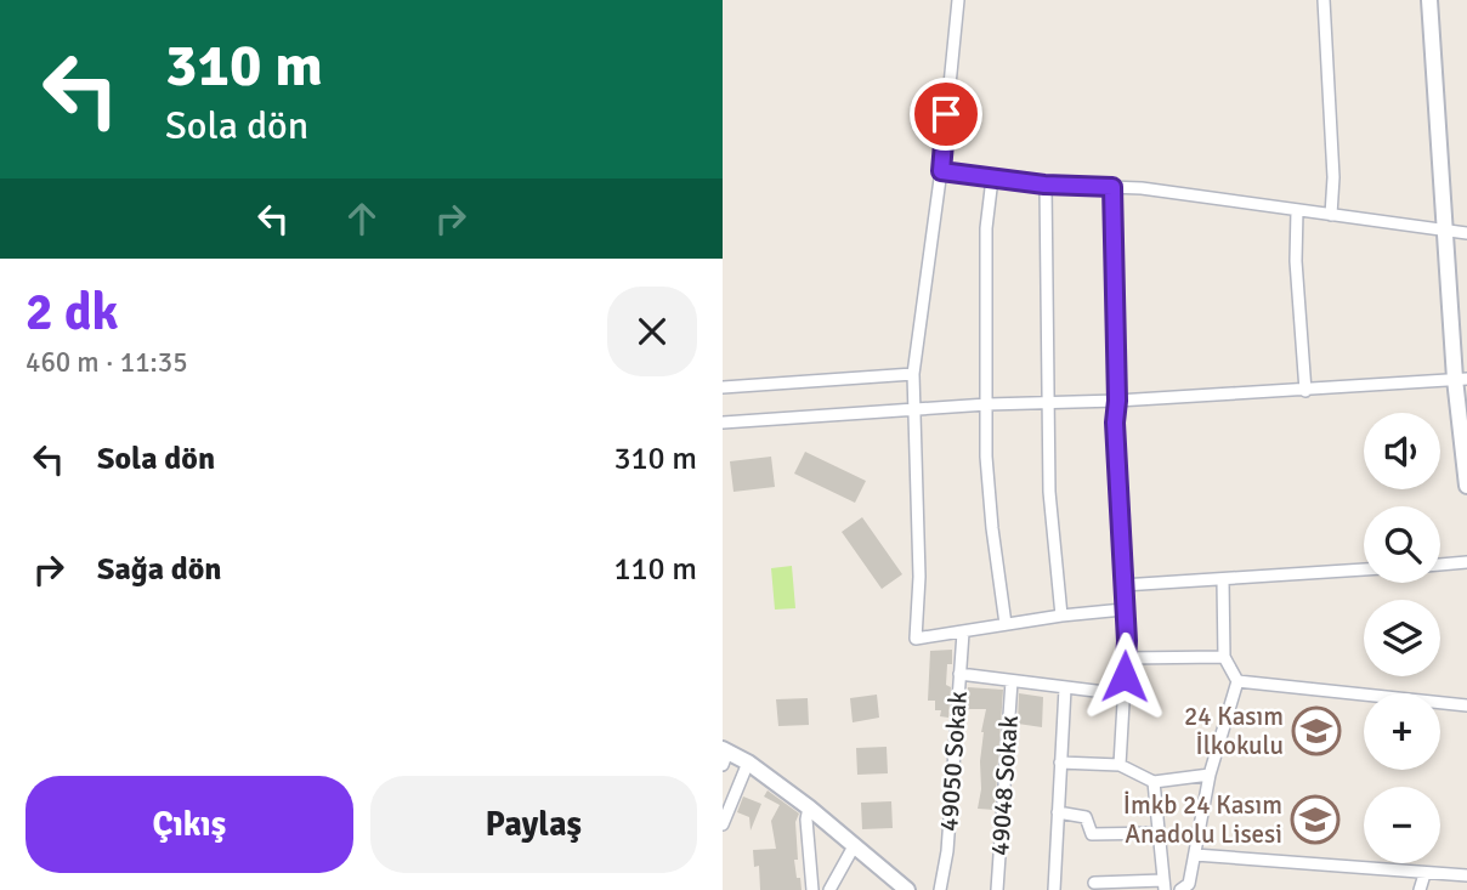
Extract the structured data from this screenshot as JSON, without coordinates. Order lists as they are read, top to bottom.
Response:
{
  "streets": {
    "street": ["49050 Sokak", "49048 Sokak"]
  },
  "places": {
    "school or university": ["24 Kasım İlkokulu", "İmkb 24 Kasım Anadolu Lisesi"]
  },
  "page": {
    "turn": ["310 m", "Sola dön"],
    "heading": ["2 dk", "460 m · 11:35"],
    "list": [
      {
        "name": "Sola dön",
        "value": "310 m"
      },
      {
        "name": "Sağa dön",
        "value": "110 m"
      }
    ],
    "map_buttons": ["+", "−"],
    "buttons": ["Çıkış", "Paylaş"]
  }
}
